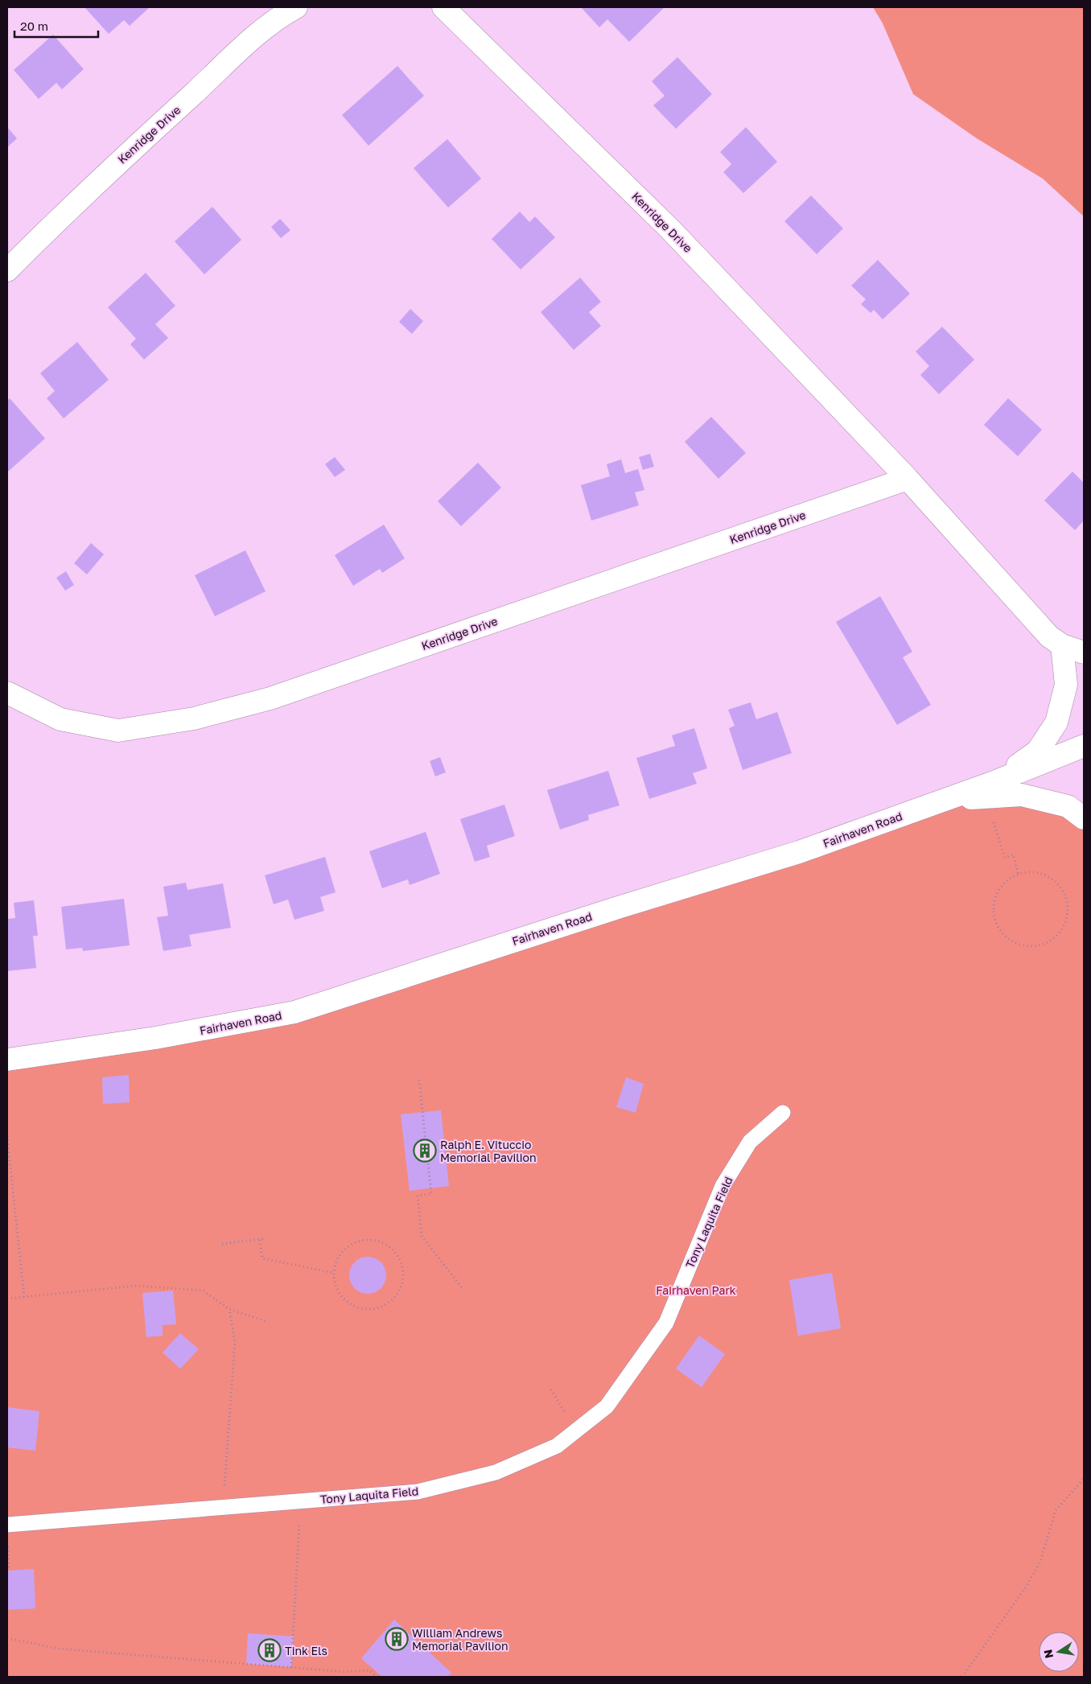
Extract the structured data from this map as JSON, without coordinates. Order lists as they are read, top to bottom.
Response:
{
  "streets": {
    "street": ["Kenridge Drive", "Fairhaven Road"],
    "lane": ["Tony Laquita Field"]
  },
  "parks": ["Fairhaven Park"],
  "places": {
    "building": ["Ralph E. Vituccio Memorial Pavilion", "William Andrews Memorial Pavilion", "Tink Els"]
  },
  "scale_bar": "20 m",
  "north": "left"
}
